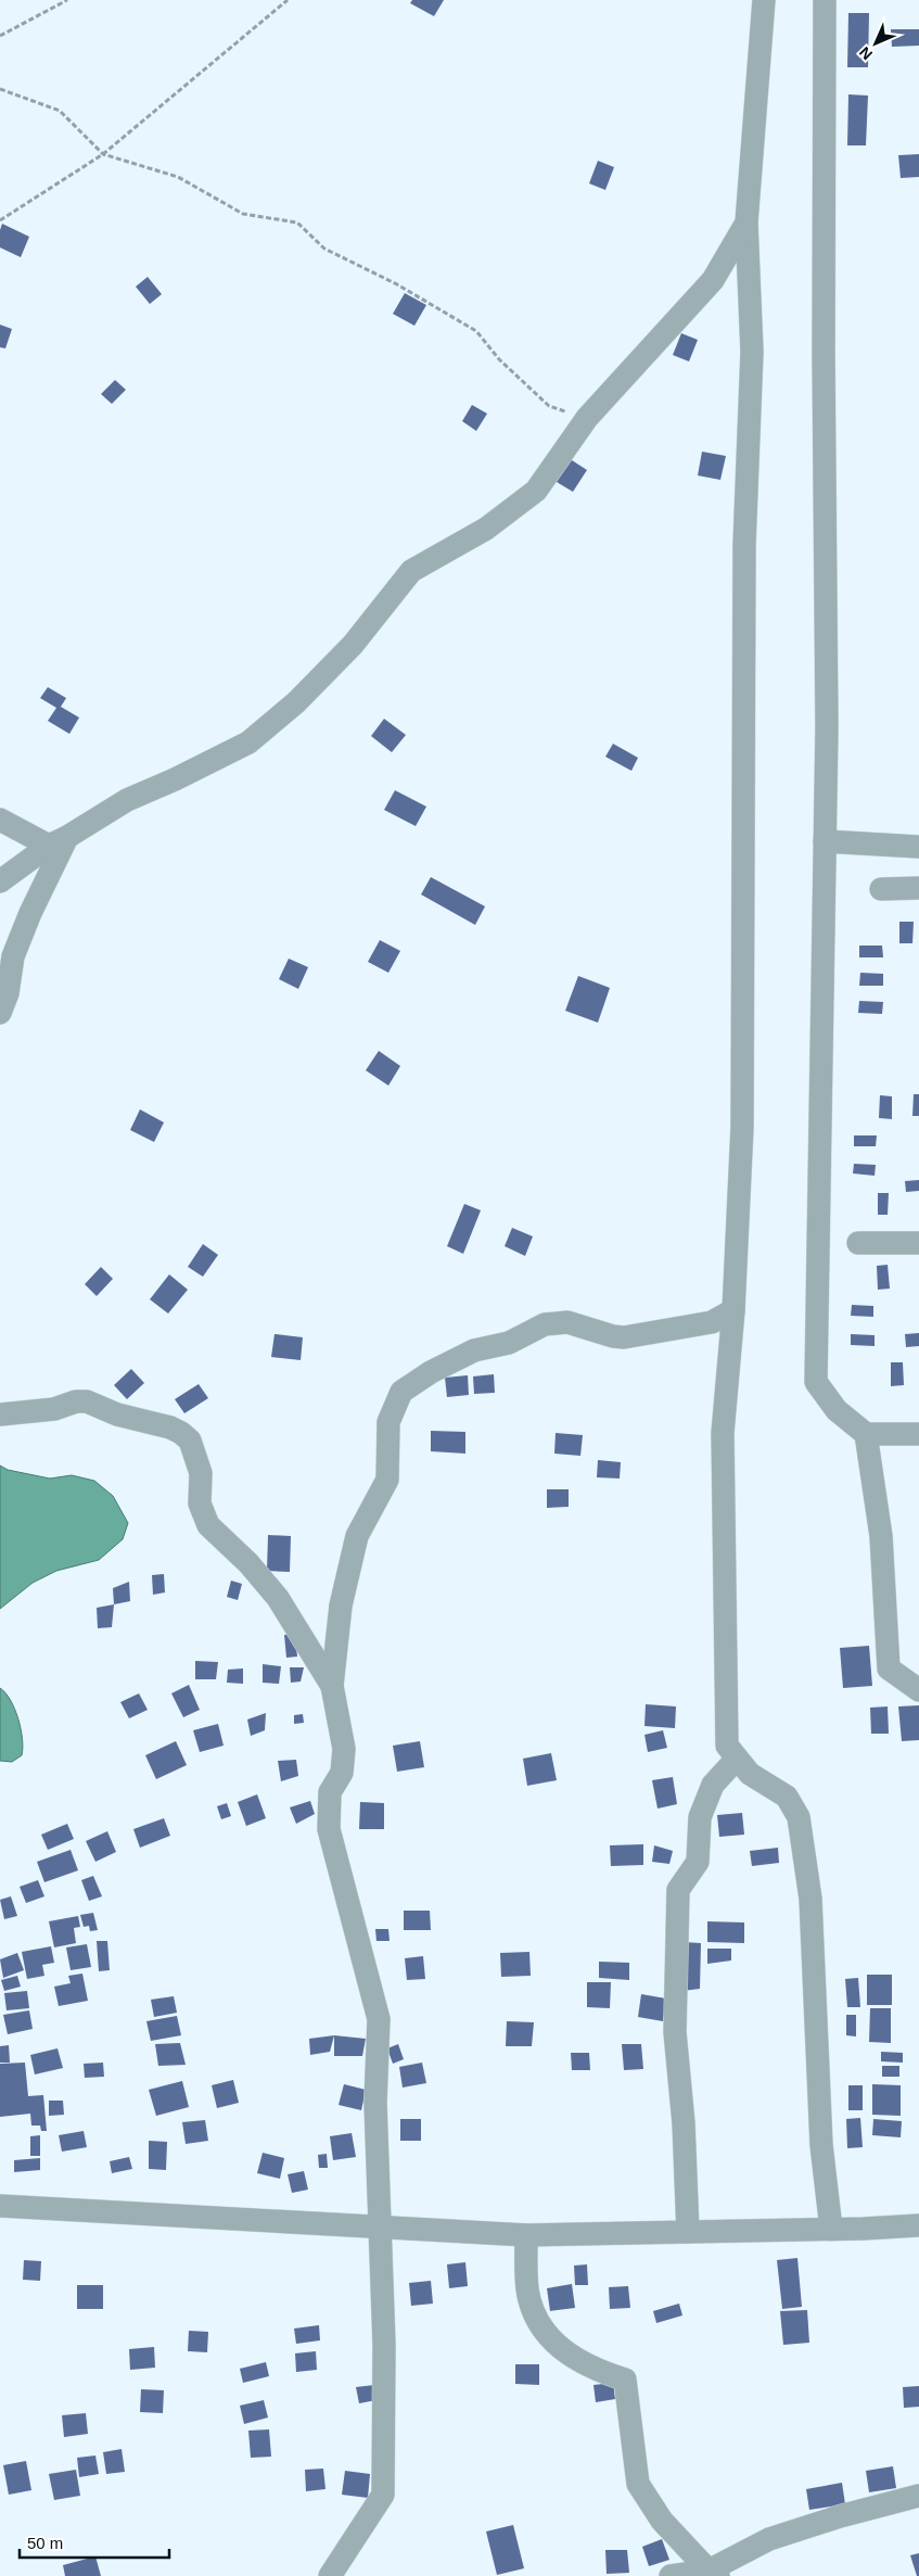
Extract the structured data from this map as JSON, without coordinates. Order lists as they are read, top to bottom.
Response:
{
  "scale_bar": "50 m",
  "north": "bottom left"
}
